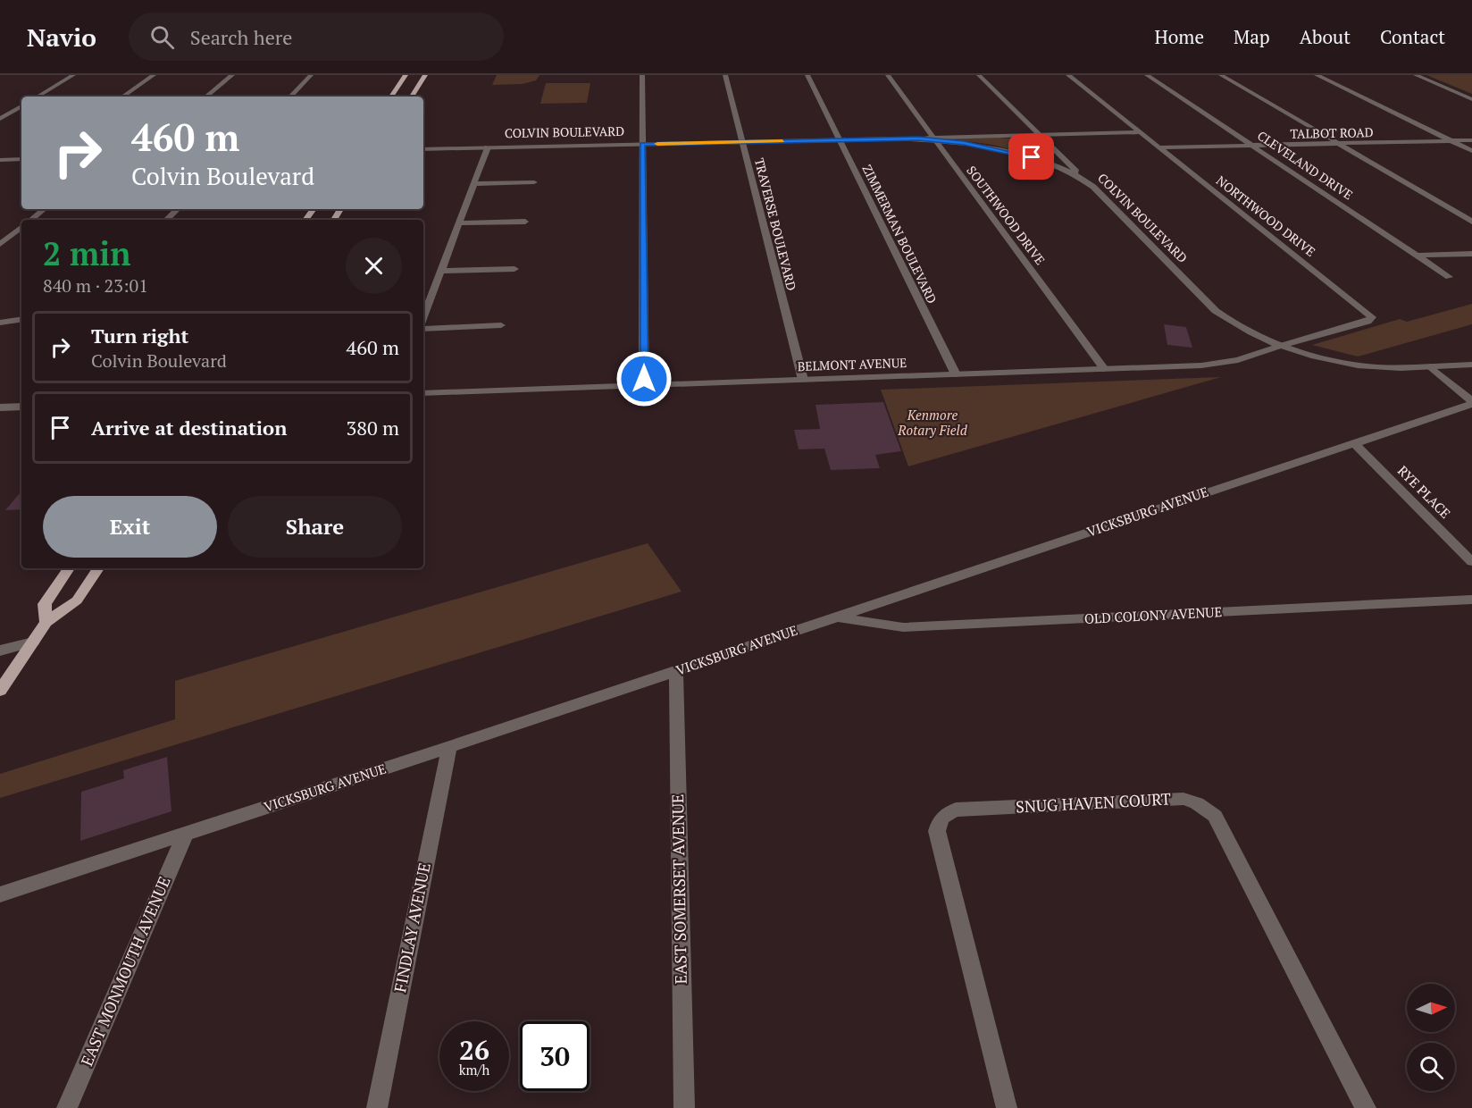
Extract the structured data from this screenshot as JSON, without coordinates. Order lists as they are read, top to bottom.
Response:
{
  "streets": {
    "street": [
      "COLVIN BOULEVARD",
      "TALBOT ROAD",
      "CLEVELAND DRIVE",
      "SOUTHWOOD DRIVE",
      "NORTHWOOD DRIVE",
      "TRAVERSE BOULEVARD",
      "ZIMMERMAN BOULEVARD",
      "BELMONT AVENUE",
      "RYE PLACE",
      "VICKSBURG AVENUE",
      "OLD COLONY AVENUE",
      "SNUG HAVEN COURT",
      "EAST SOMERSET AVENUE",
      "FINDLAY AVENUE",
      "EAST MONMOUTH AVENUE"
    ]
  },
  "crossings": [
    ["COLVIN BOULEVARD", "SOUTHWOOD DRIVE"],
    ["COLVIN BOULEVARD", "NORTHWOOD DRIVE"],
    ["COLVIN BOULEVARD", "TRAVERSE BOULEVARD"],
    ["COLVIN BOULEVARD", "ZIMMERMAN BOULEVARD"],
    ["COLVIN BOULEVARD", "BELMONT AVENUE"],
    ["TALBOT ROAD", "CLEVELAND DRIVE"],
    ["TALBOT ROAD", "NORTHWOOD DRIVE"],
    ["SOUTHWOOD DRIVE", "BELMONT AVENUE"],
    ["NORTHWOOD DRIVE", "BELMONT AVENUE"],
    ["TRAVERSE BOULEVARD", "BELMONT AVENUE"],
    ["ZIMMERMAN BOULEVARD", "BELMONT AVENUE"],
    ["RYE PLACE", "VICKSBURG AVENUE"],
    ["VICKSBURG AVENUE", "OLD COLONY AVENUE"],
    ["VICKSBURG AVENUE", "EAST SOMERSET AVENUE"],
    ["VICKSBURG AVENUE", "FINDLAY AVENUE"],
    ["VICKSBURG AVENUE", "EAST MONMOUTH AVENUE"]
  ],
  "parks": ["Kenmore Rotary Field"],
  "north": "right",
  "page": {
    "header": "Navio",
    "search": "Search here",
    "nav": [
      "Home",
      "Map",
      "About",
      "Contact"
    ],
    "turn": ["460 m", "Colvin Boulevard"],
    "heading": ["2 min", "840 m · 23:01"],
    "list": [
      {
        "name": "Turn right",
        "note": "Colvin Boulevard",
        "value": "460 m"
      },
      {
        "name": "Arrive at destination",
        "value": "380 m"
      }
    ],
    "buttons": ["Exit", "Share"],
    "speed": "26 km/h",
    "limit": "30"
  }
}
